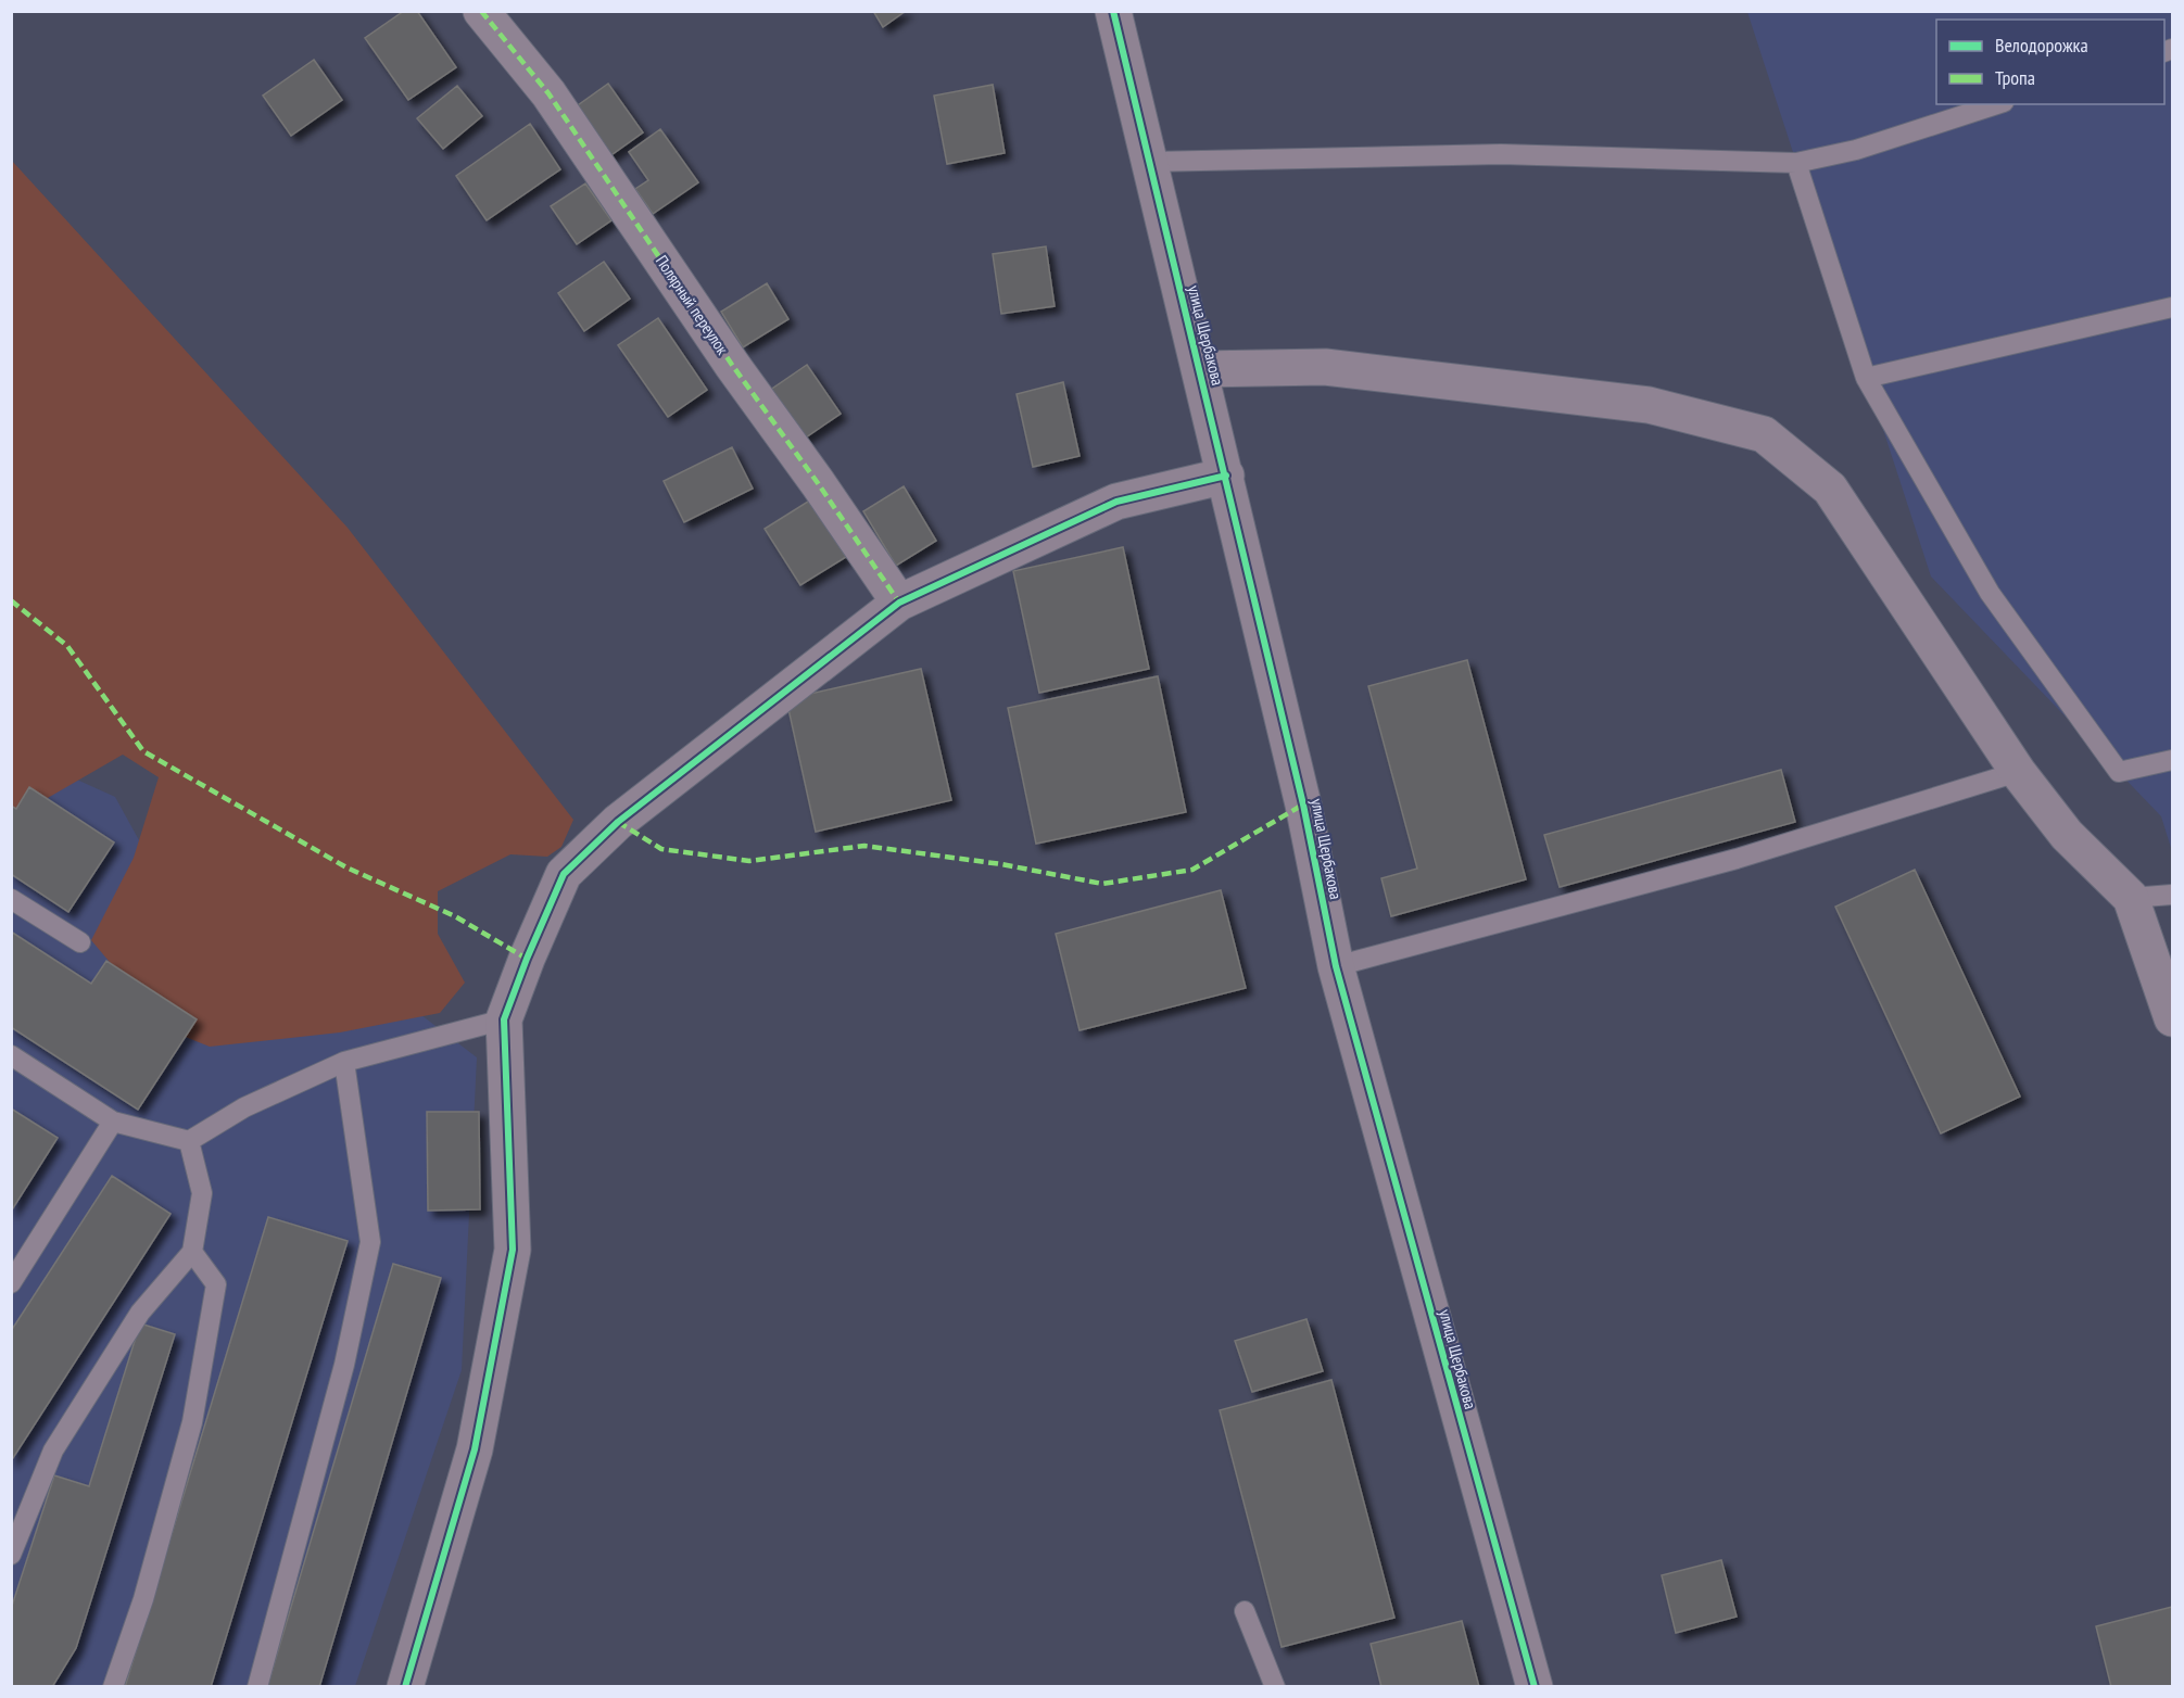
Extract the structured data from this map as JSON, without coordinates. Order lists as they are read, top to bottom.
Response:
{
  "streets": {
    "street": ["Полярный переулок", "улица Щербакова"]
  },
  "legend": ["Велодорожка", "Тропа"]
}
